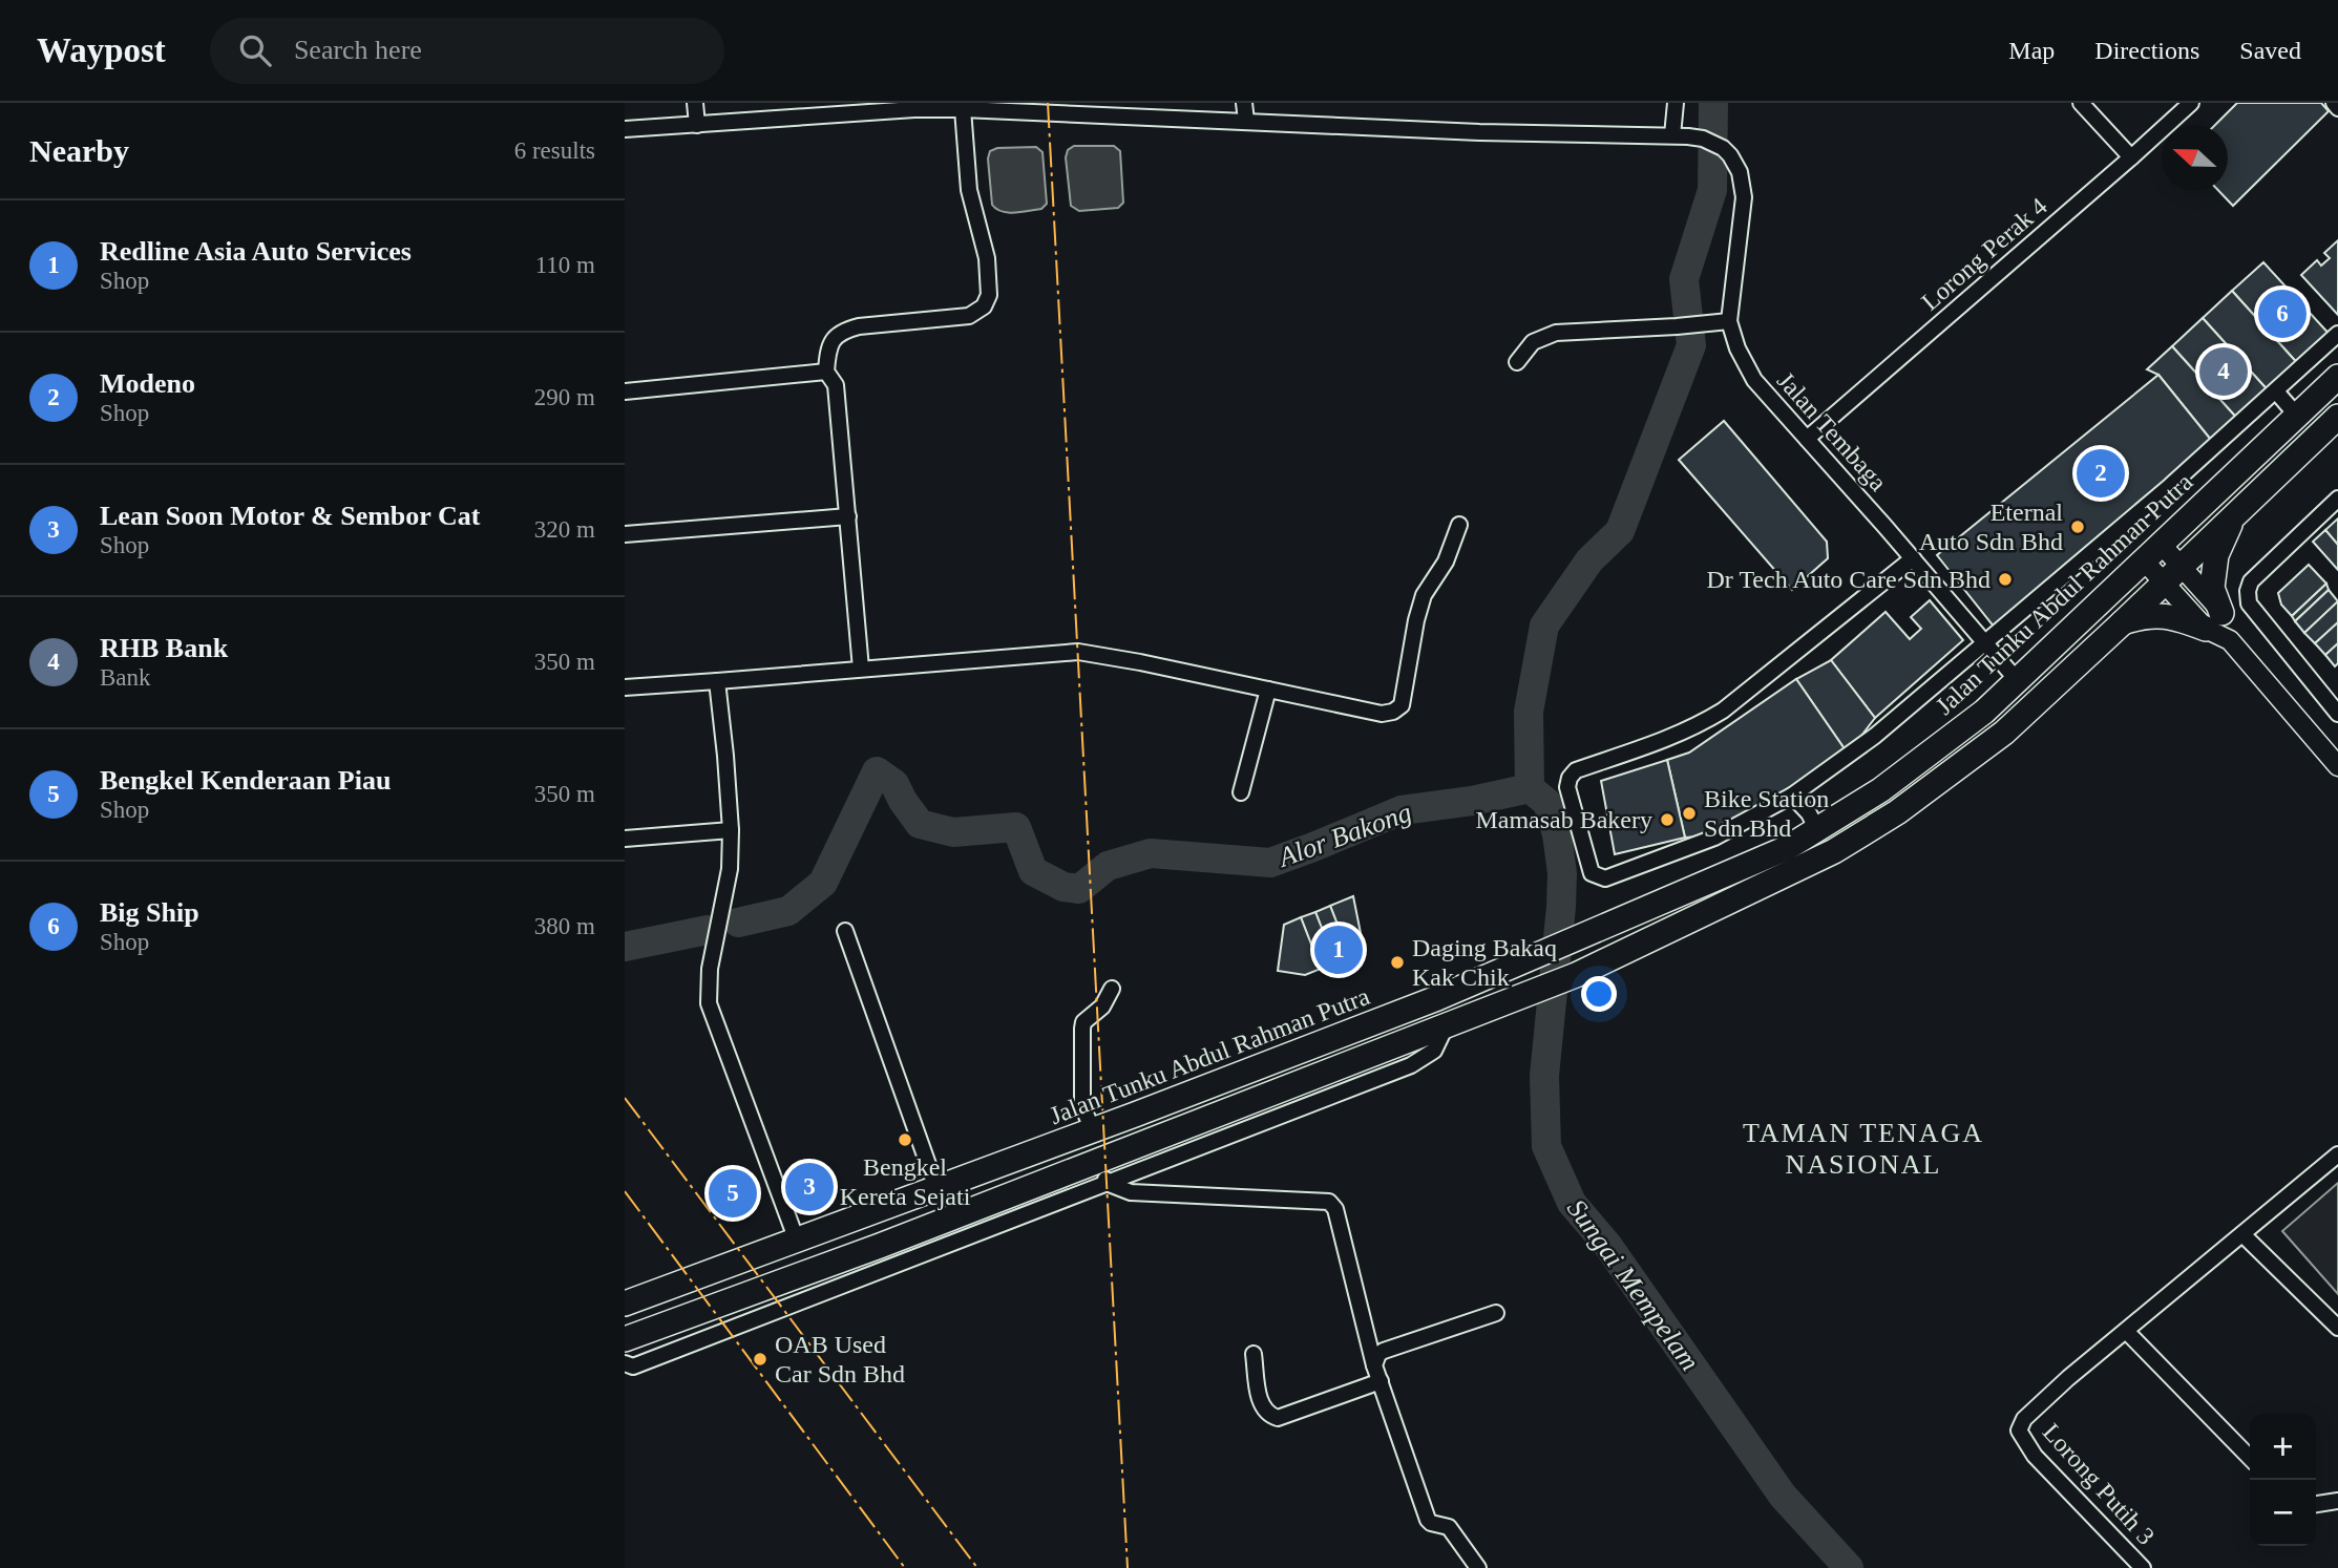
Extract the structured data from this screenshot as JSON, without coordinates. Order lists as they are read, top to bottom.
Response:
{
  "streets": {
    "main road": ["Jalan Tunku Abdul Rahman Putra"],
    "street": ["Lorong Perak 4", "Jalan Tembaga", "Lorong Putih 3"]
  },
  "crossings": [
    ["Lorong Perak 4", "Jalan Tembaga"],
    ["Jalan Tembaga", "Jalan Tunku Abdul Rahman Putra"]
  ],
  "districts": ["TAMAN TENAGA NASIONAL"],
  "water": ["Alor Bakong", "Sungai Mempelam"],
  "places": [
    "Eternal Auto Sdn Bhd",
    "Dr Tech Auto Care Sdn Bhd",
    "Bike Station Sdn Bhd",
    "Mamasab Bakery",
    "Daging Bakaq Kak Chik",
    "Bengkel Kereta Sejati",
    "OAB Used Car Sdn Bhd"
  ],
  "north": "left",
  "page": {
    "header": "Waypost",
    "search": "Search here",
    "nav": ["Map", "Directions", "Saved"],
    "heading": ["Nearby", "6 results"],
    "list": [
      {
        "mark": "1",
        "name": "Redline Asia Auto Services",
        "note": "Shop",
        "value": "110 m"
      },
      {
        "mark": "2",
        "name": "Modeno",
        "note": "Shop",
        "value": "290 m"
      },
      {
        "mark": "3",
        "name": "Lean Soon Motor & Sembor Cat",
        "note": "Shop",
        "value": "320 m"
      },
      {
        "mark": "4",
        "name": "RHB Bank",
        "note": "Bank",
        "value": "350 m"
      },
      {
        "mark": "5",
        "name": "Bengkel Kenderaan Piau",
        "note": "Shop",
        "value": "350 m"
      },
      {
        "mark": "6",
        "name": "Big Ship",
        "note": "Shop",
        "value": "380 m"
      }
    ],
    "pins": [
      "6",
      "4",
      "2",
      "1",
      "3",
      "5"
    ],
    "map_buttons": ["+", "−"]
  }
}
